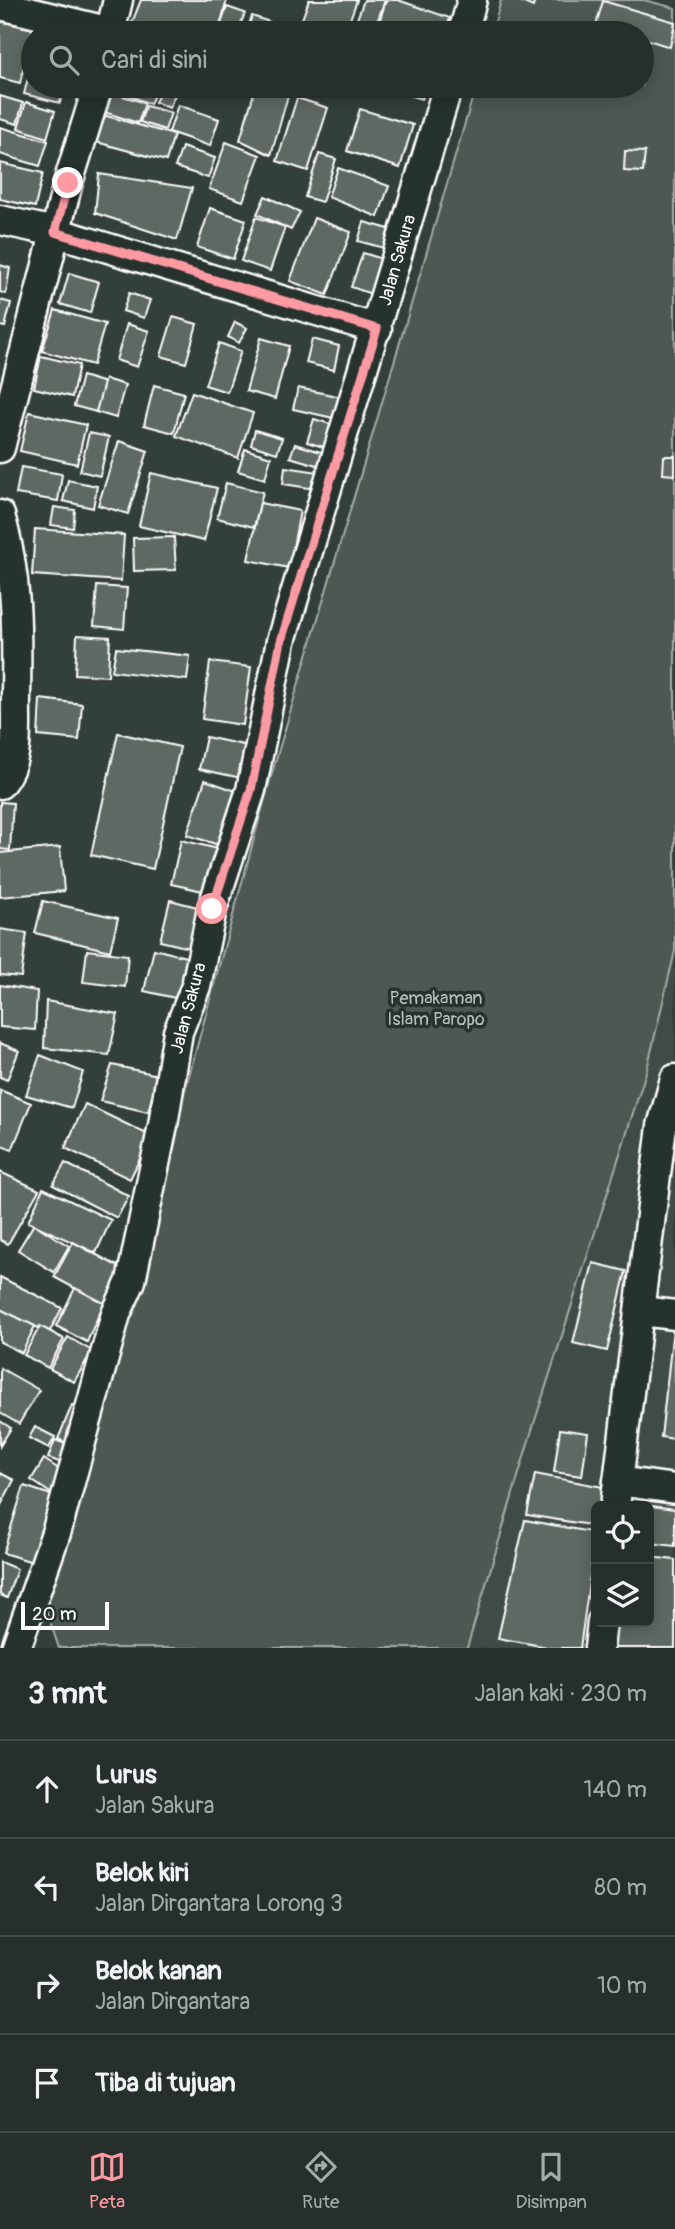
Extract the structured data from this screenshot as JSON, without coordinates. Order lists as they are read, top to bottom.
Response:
{
  "streets": {
    "street": ["Jalan Sakura"]
  },
  "parks": ["Pemakaman Islam Paropo"],
  "scale_bar": "20 m",
  "page": {
    "search": "Cari di sini",
    "scale": "20 m",
    "heading": ["3 mnt", "Jalan kaki · 230 m"],
    "list": [
      ["Lurus", "Jalan Sakura", "140 m"],
      ["Belok kiri", "Jalan Dirgantara Lorong 3", "80 m"],
      ["Belok kanan", "Jalan Dirgantara", "10 m"],
      "Tiba di tujuan"
    ],
    "nav": ["Peta", "Rute", "Disimpan"]
  }
}
